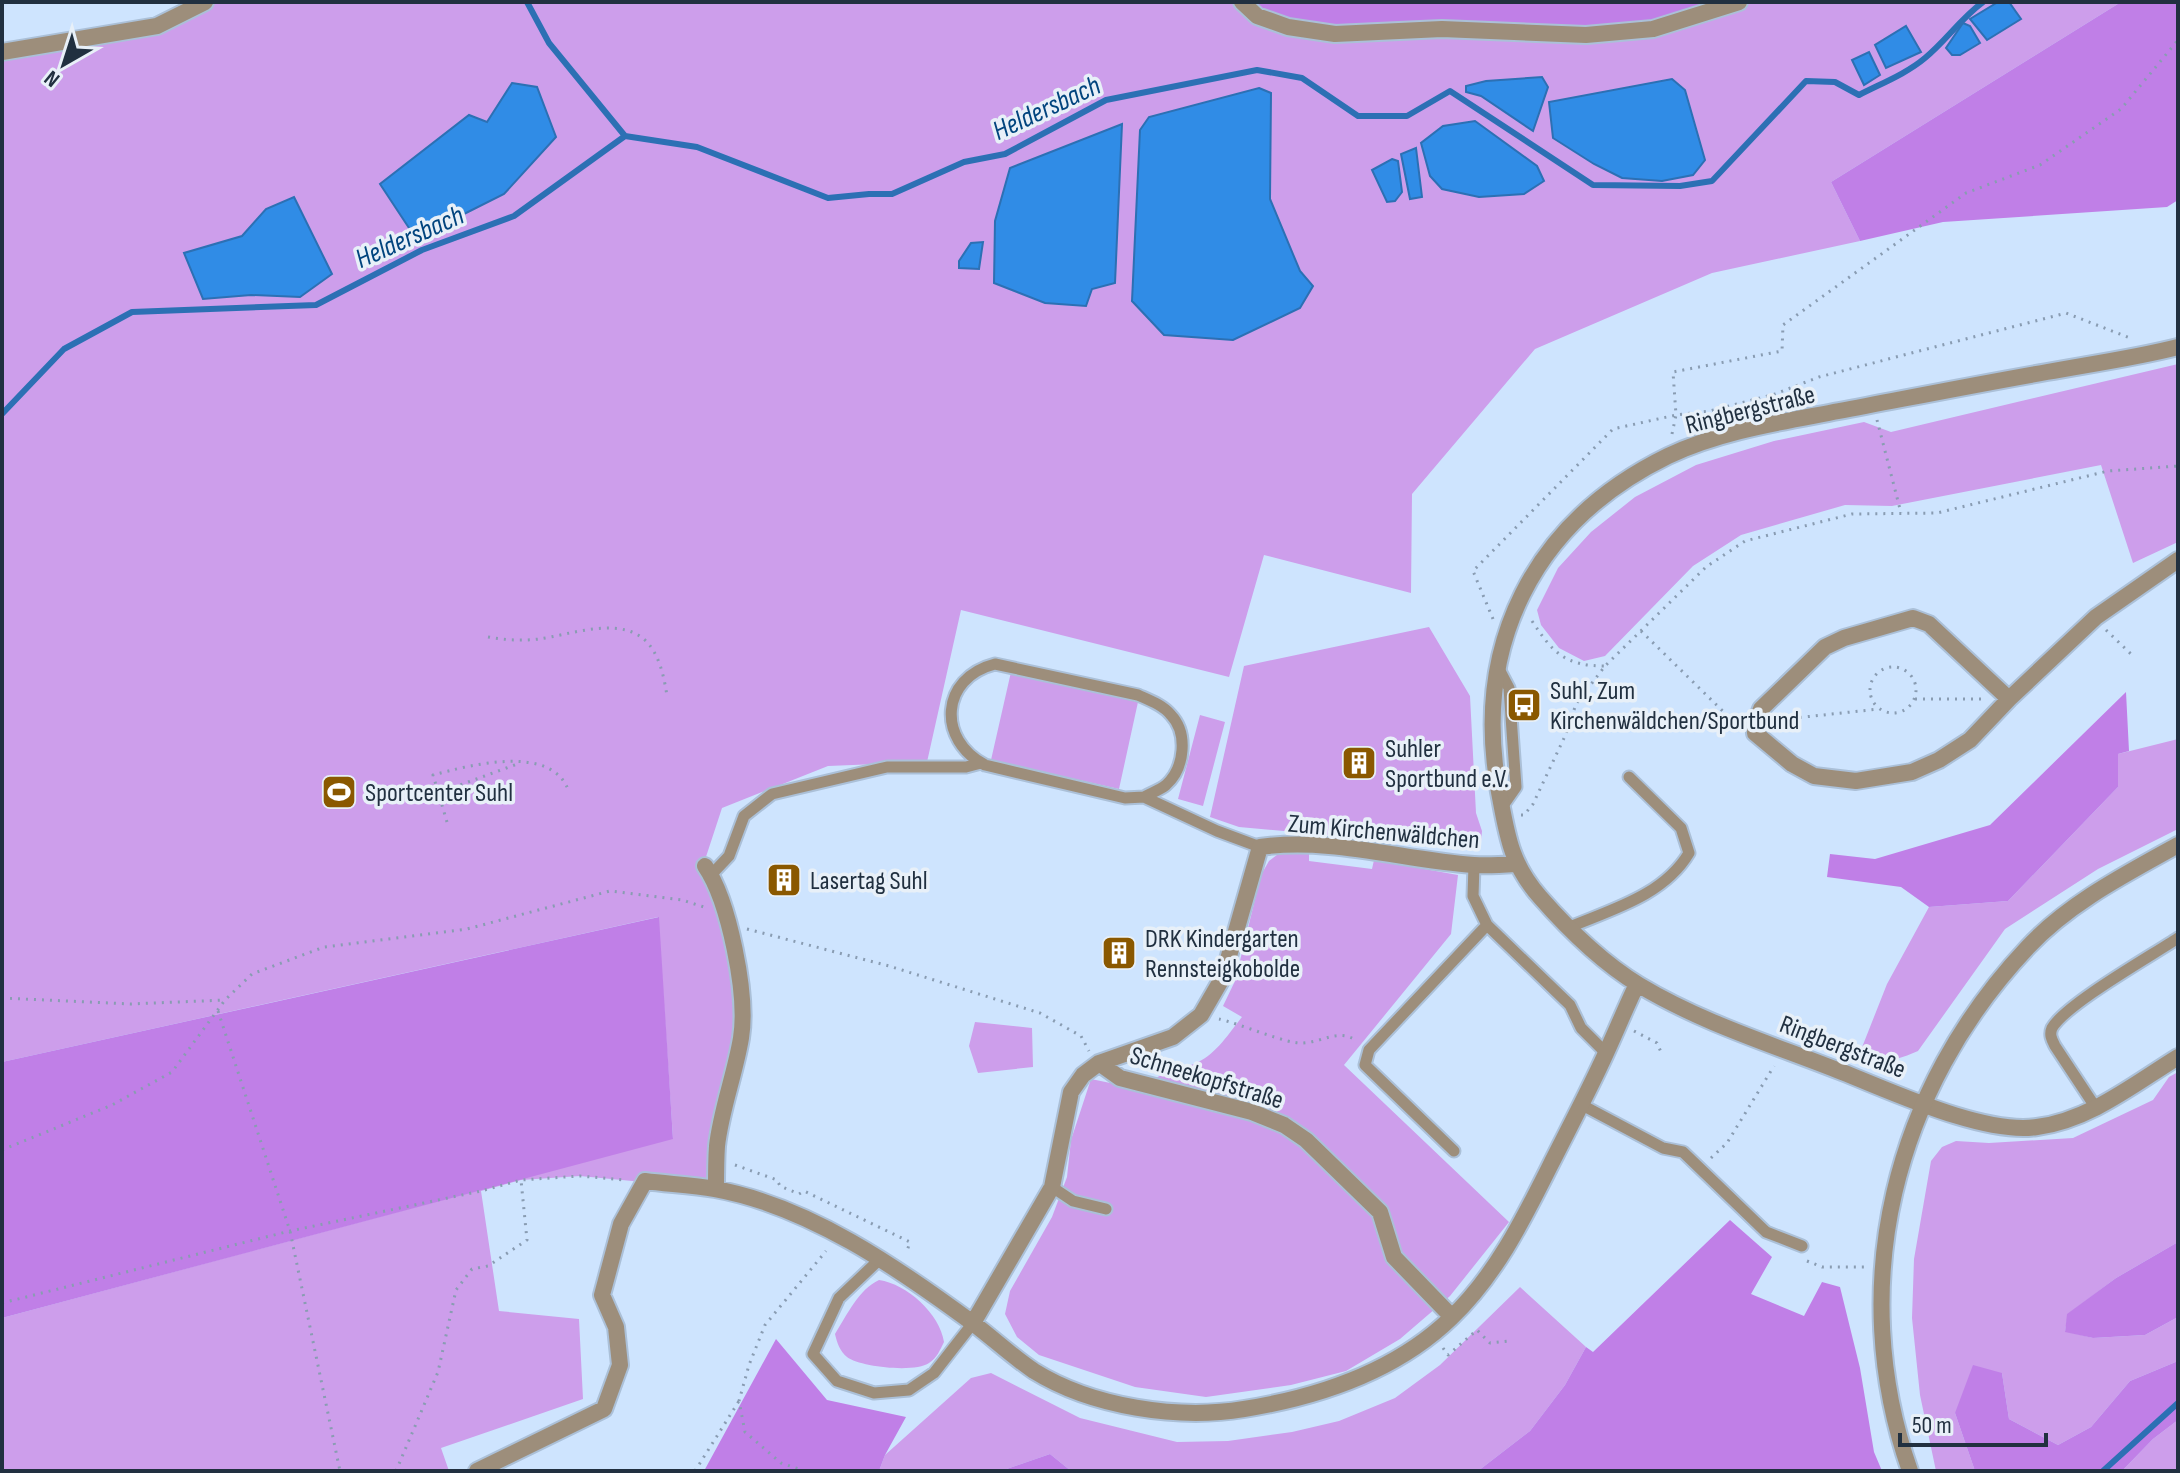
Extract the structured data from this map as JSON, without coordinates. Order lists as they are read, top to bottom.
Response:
{
  "streets": {
    "street": ["Ringbergstraße", "Zum Kirchenwäldchen", "Schneekopfstraße"]
  },
  "crossings": [
    ["Ringbergstraße", "Zum Kirchenwäldchen"],
    ["Zum Kirchenwäldchen", "Schneekopfstraße"]
  ],
  "water": ["Heldersbach"],
  "places": {
    "bus stop": ["Suhl, Zum Kirchenwäldchen/Sportbund"],
    "building": ["Suhler Sportbund e.V.", "Lasertag Suhl", "DRK Kindergarten Rennsteigkobolde"],
    "sports": ["Sportcenter Suhl"]
  },
  "scale_bar": "50 m",
  "north": "bottom left"
}
